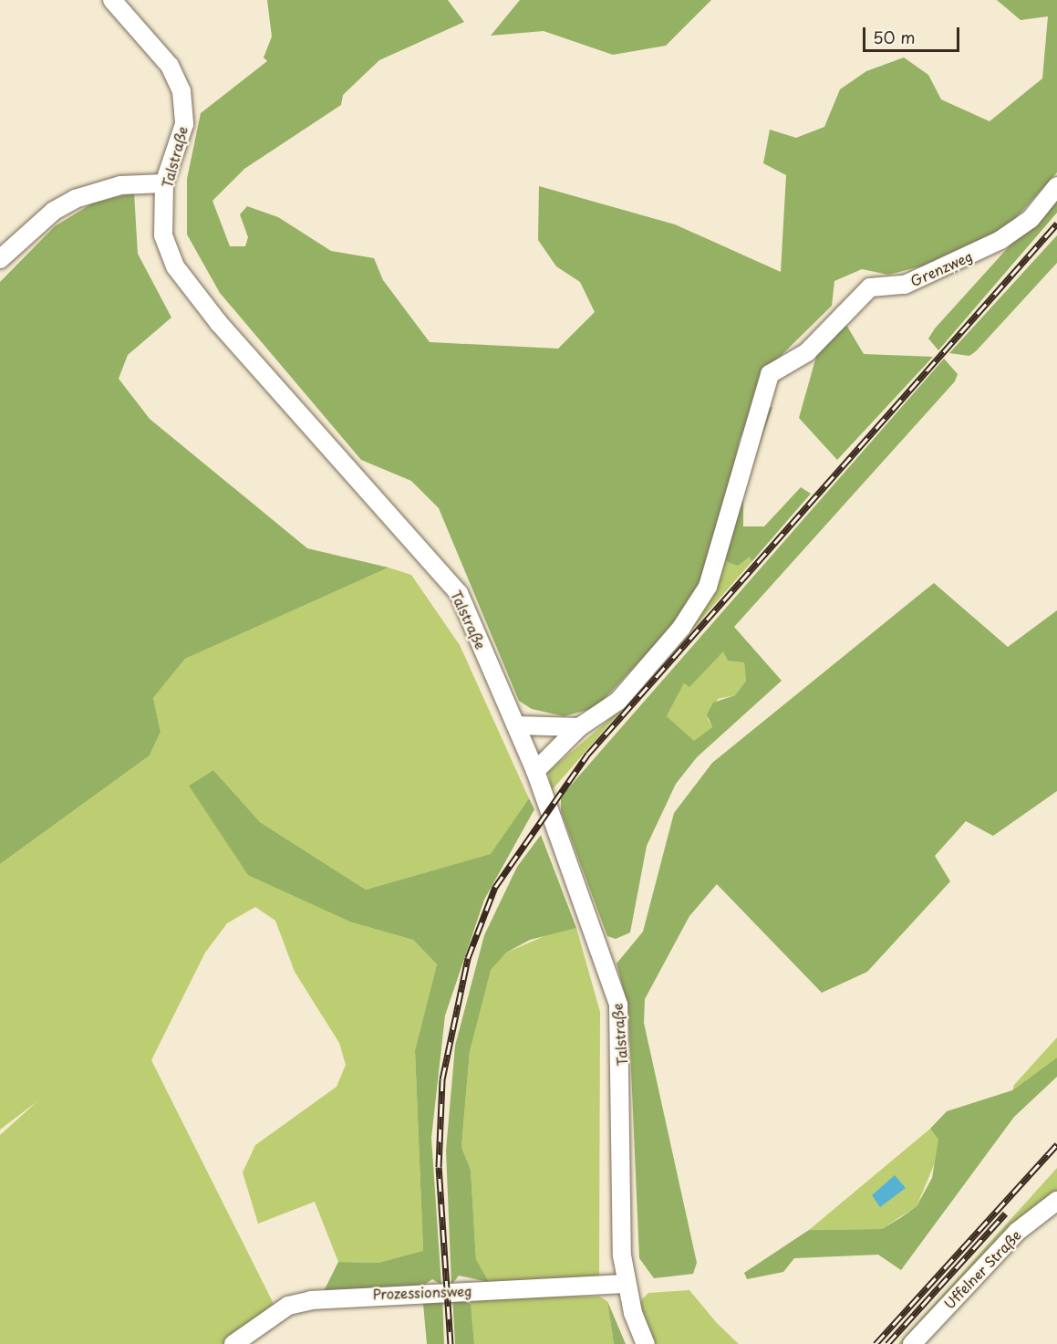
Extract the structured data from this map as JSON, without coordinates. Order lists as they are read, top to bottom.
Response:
{
  "streets": {
    "street": [
      "Talstraße",
      "Grenzweg",
      "Uffelner Straße",
      "Prozessionsweg"
    ]
  },
  "crossings": [
    ["Talstraße", "Prozessionsweg"]
  ],
  "scale_bar": "50 m"
}
